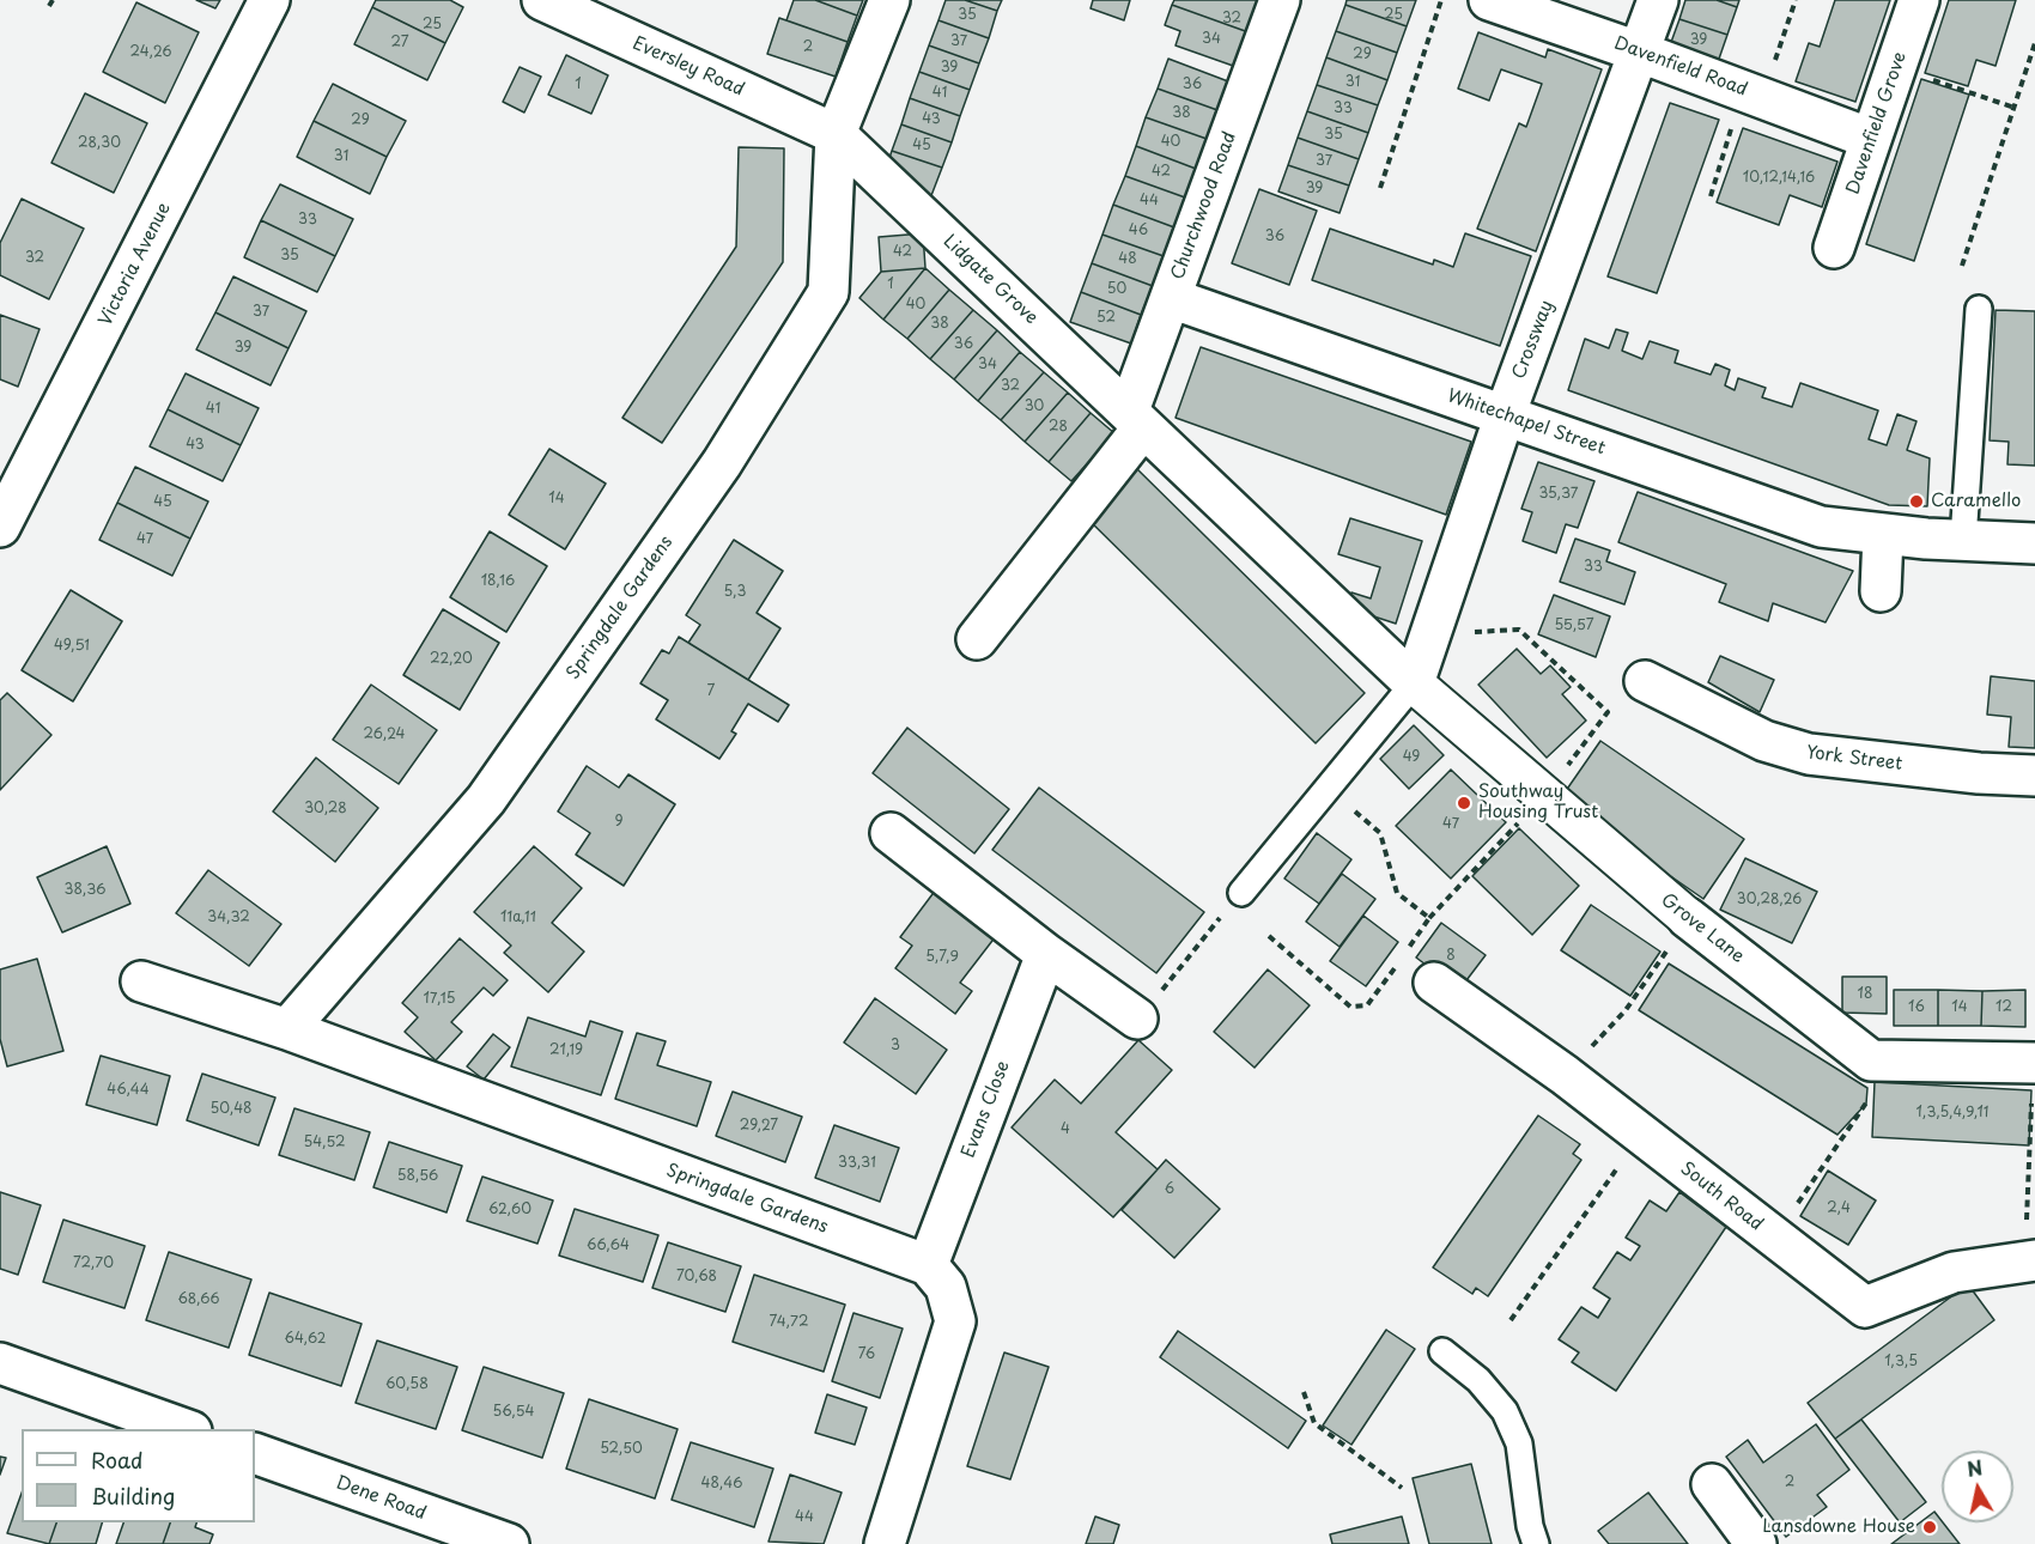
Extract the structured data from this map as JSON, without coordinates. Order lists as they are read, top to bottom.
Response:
{
  "streets": {
    "street": [
      "Eversley Road",
      "Davenfield Road",
      "Davenfield Grove",
      "Churchwood Road",
      "Victoria Avenue",
      "Lidgate Grove",
      "Crossway",
      "Whitechapel Street",
      "Springdale Gardens",
      "York Street",
      "Grove Lane",
      "Evans Close",
      "South Road",
      "Dene Road"
    ]
  },
  "crossings": [
    ["Eversley Road", "Lidgate Grove"],
    ["Eversley Road", "Springdale Gardens"],
    ["Davenfield Road", "Davenfield Grove"],
    ["Davenfield Road", "Crossway"],
    ["Churchwood Road", "Lidgate Grove"],
    ["Churchwood Road", "Whitechapel Street"],
    ["Lidgate Grove", "Crossway"],
    ["Lidgate Grove", "Springdale Gardens"],
    ["Lidgate Grove", "Grove Lane"],
    ["Crossway", "Whitechapel Street"],
    ["Crossway", "Grove Lane"],
    ["Springdale Gardens", "Evans Close"]
  ],
  "places": ["Caramello", "Southway Housing Trust", "Lansdowne House"],
  "house_numbers": [
    "35",
    "25",
    "32",
    "25",
    "34",
    "39",
    "37",
    "27",
    "2",
    "24,26",
    "29",
    "39",
    "31",
    "1",
    "36",
    "41",
    "33",
    "38",
    "43",
    "29",
    "35",
    "40",
    "28,30",
    "45",
    "31",
    "37",
    "42",
    "10,12,14,16",
    "39",
    "44",
    "33",
    "46",
    "36",
    "42",
    "35",
    "32",
    "48",
    "1",
    "50",
    "40",
    "37",
    "52",
    "38",
    "36",
    "39",
    "34",
    "32",
    "30",
    "41",
    "28",
    "43",
    "35,37",
    "14",
    "45",
    "47",
    "33",
    "18,16",
    "5,3",
    "55,57",
    "49,51",
    "22,20",
    "7",
    "26,24",
    "49",
    "30,28",
    "9",
    "47",
    "38,36",
    "30,28,26",
    "34,32",
    "11a,11",
    "8",
    "5,7,9",
    "18",
    "17,15",
    "16",
    "14",
    "12",
    "3",
    "21,19",
    "46,44",
    "50,48",
    "1,3,5,4,9,11",
    "29,27",
    "4",
    "54,52",
    "33,31",
    "58,56",
    "6",
    "2,4",
    "62,60",
    "66,64",
    "72,70",
    "70,68",
    "68,66",
    "74,72",
    "64,62",
    "76",
    "1,3,5",
    "60,58",
    "56,54",
    "52,50",
    "2",
    "48,46",
    "44"
  ],
  "legend": ["Road", "Building"],
  "north": "top"
}
